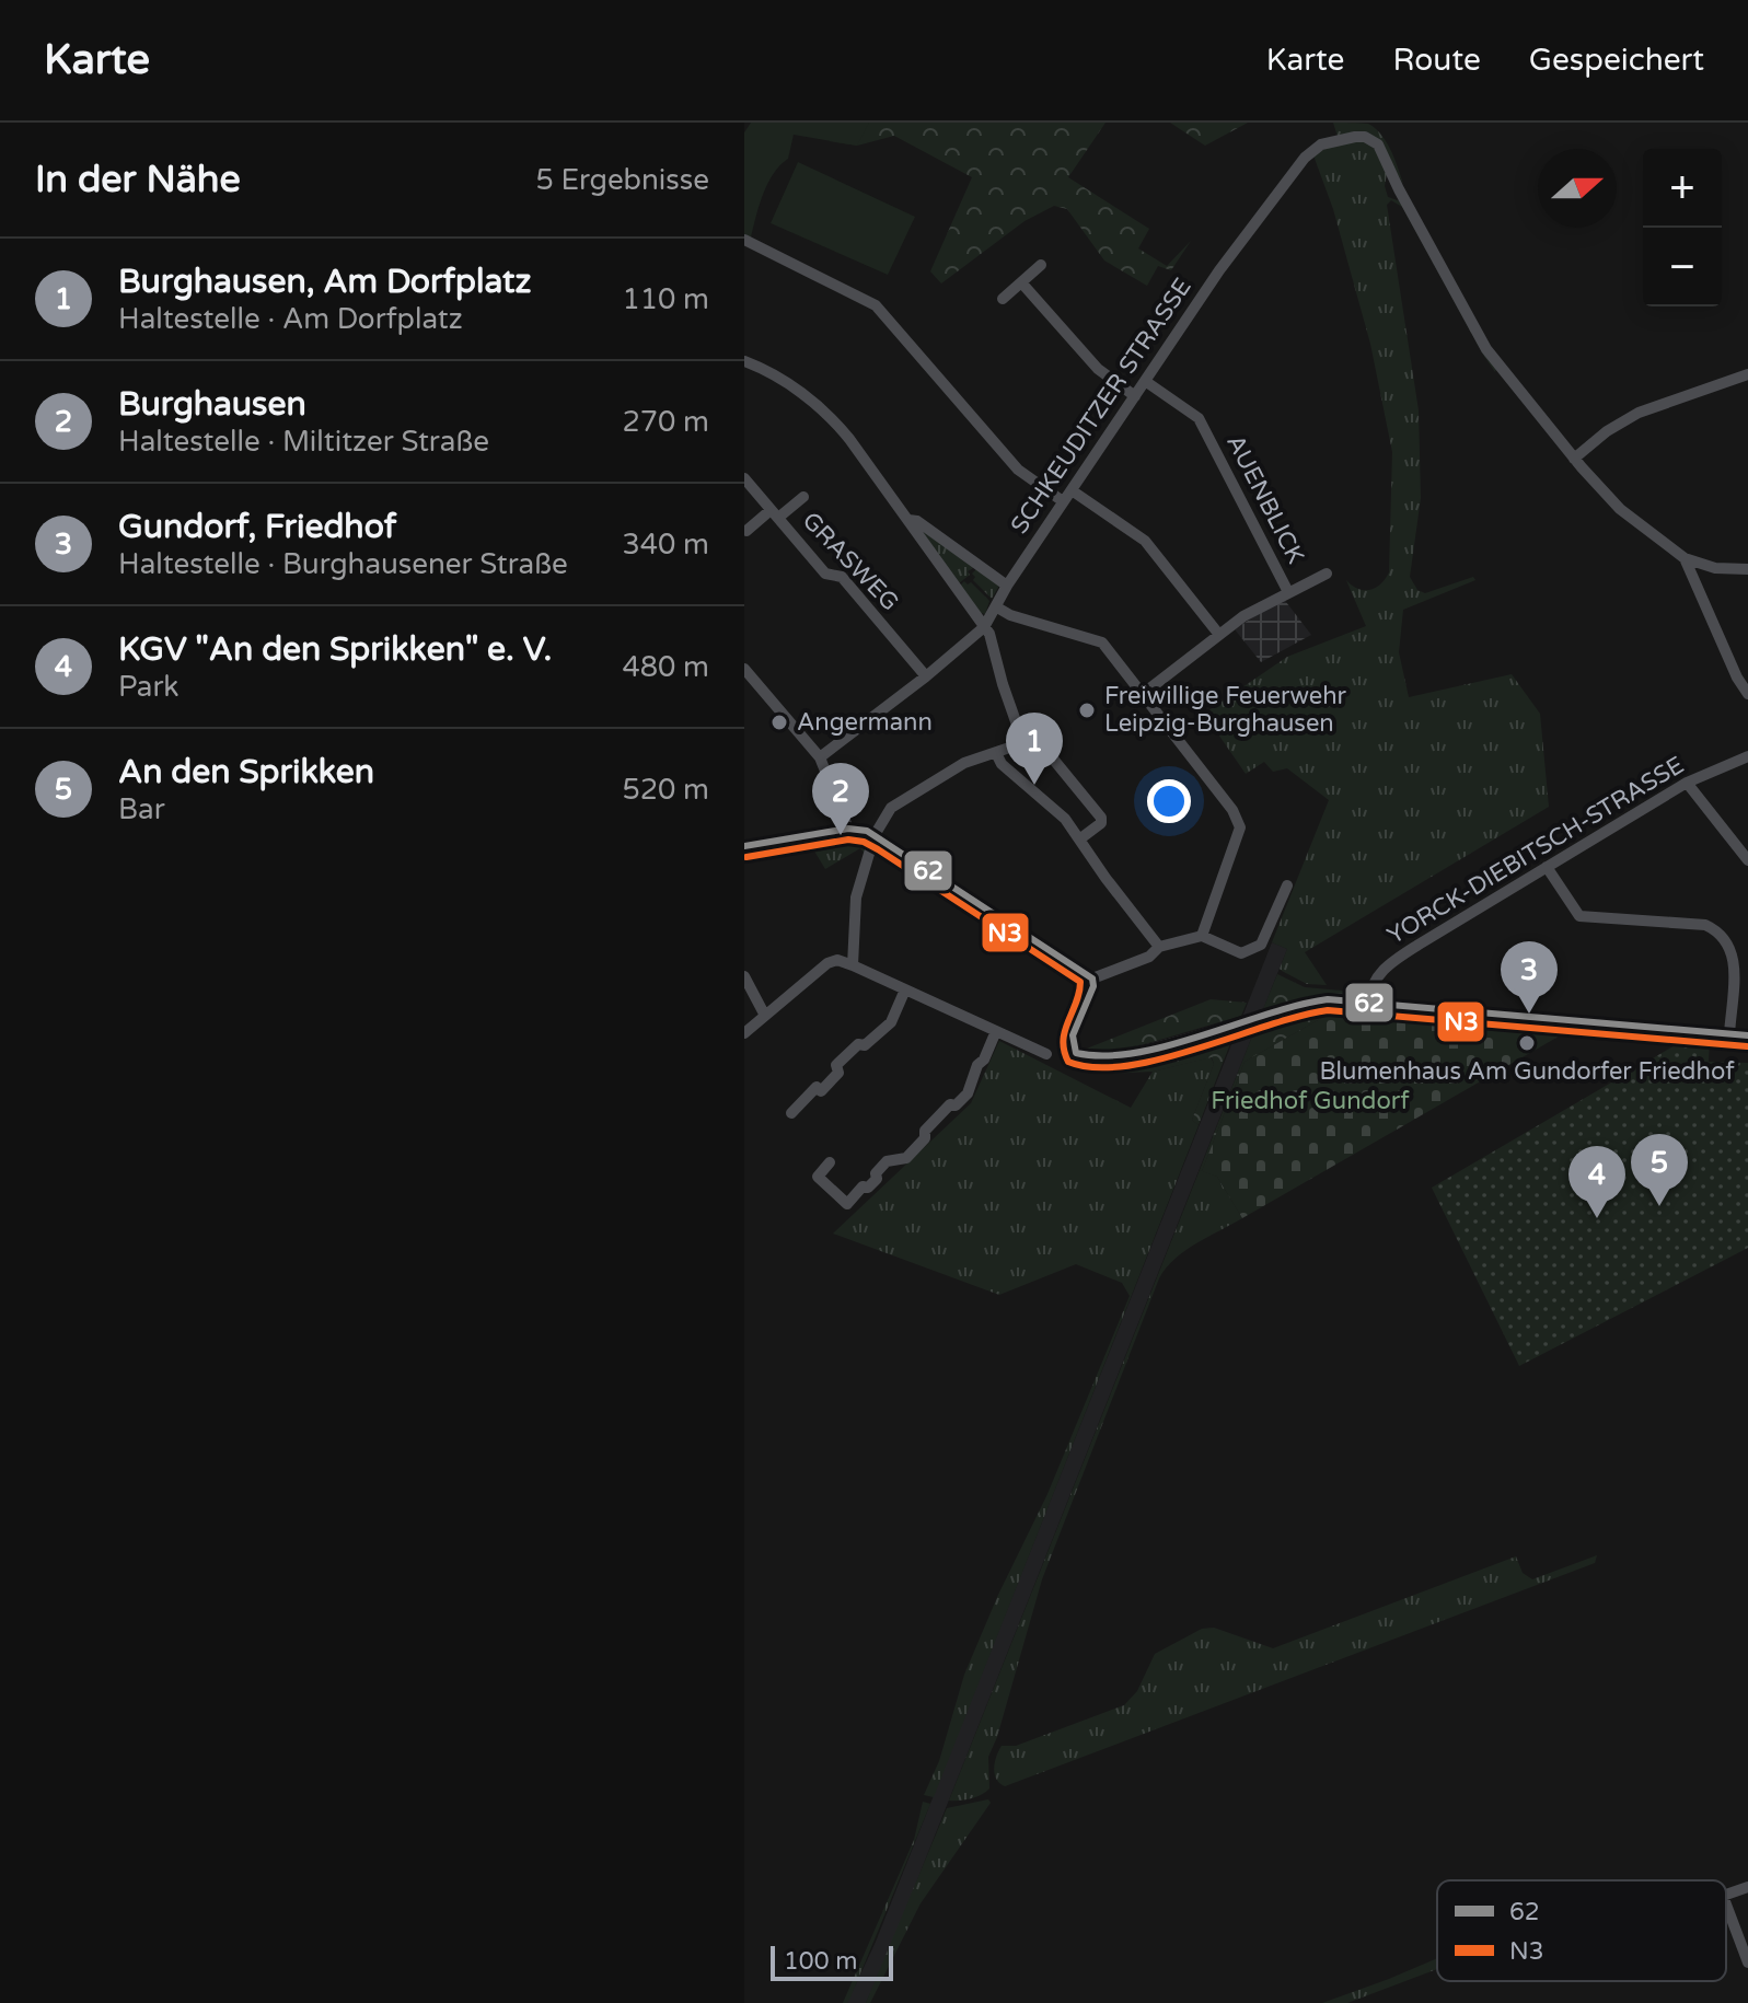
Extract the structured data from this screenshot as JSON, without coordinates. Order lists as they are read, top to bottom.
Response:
{
  "streets": {
    "street": [
      "SCHKEUDITZER STRASSE",
      "AUENBLICK",
      "GRASWEG",
      "YORCK-DIEBITSCH-STRASSE"
    ]
  },
  "crossings": [
    ["SCHKEUDITZER STRASSE", "AUENBLICK"],
    ["SCHKEUDITZER STRASSE", "GRASWEG"]
  ],
  "parks": ["Friedhof Gundorf"],
  "places": ["Freiwillige Feuerwehr Leipzig-Burghausen", "Angermann", "Blumenhaus Am Gundorfer Friedhof"],
  "lines": ["transit line 62", "transit line N3"],
  "legend": ["62", "N3"],
  "scale_bar": "100 m",
  "north": "right",
  "page": {
    "header": "Karte",
    "nav": ["Karte", "Route", "Gespeichert"],
    "heading": ["In der Nähe", "5 Ergebnisse"],
    "map_buttons": ["+", "−"],
    "list": [
      {
        "mark": "1",
        "name": "Burghausen, Am Dorfplatz",
        "note": "Haltestelle · Am Dorfplatz",
        "value": "110 m"
      },
      {
        "mark": "2",
        "name": "Burghausen",
        "note": "Haltestelle · Miltitzer Straße",
        "value": "270 m"
      },
      {
        "mark": "3",
        "name": "Gundorf, Friedhof",
        "note": "Haltestelle · Burghausener Straße",
        "value": "340 m"
      },
      {
        "mark": "4",
        "name": "KGV \"An den Sprikken\" e. V.",
        "note": "Park",
        "value": "480 m"
      },
      {
        "mark": "5",
        "name": "An den Sprikken",
        "note": "Bar",
        "value": "520 m"
      }
    ],
    "pins": [
      "1",
      "2",
      "3",
      "5",
      "4"
    ],
    "scale": "100 m"
  }
}
